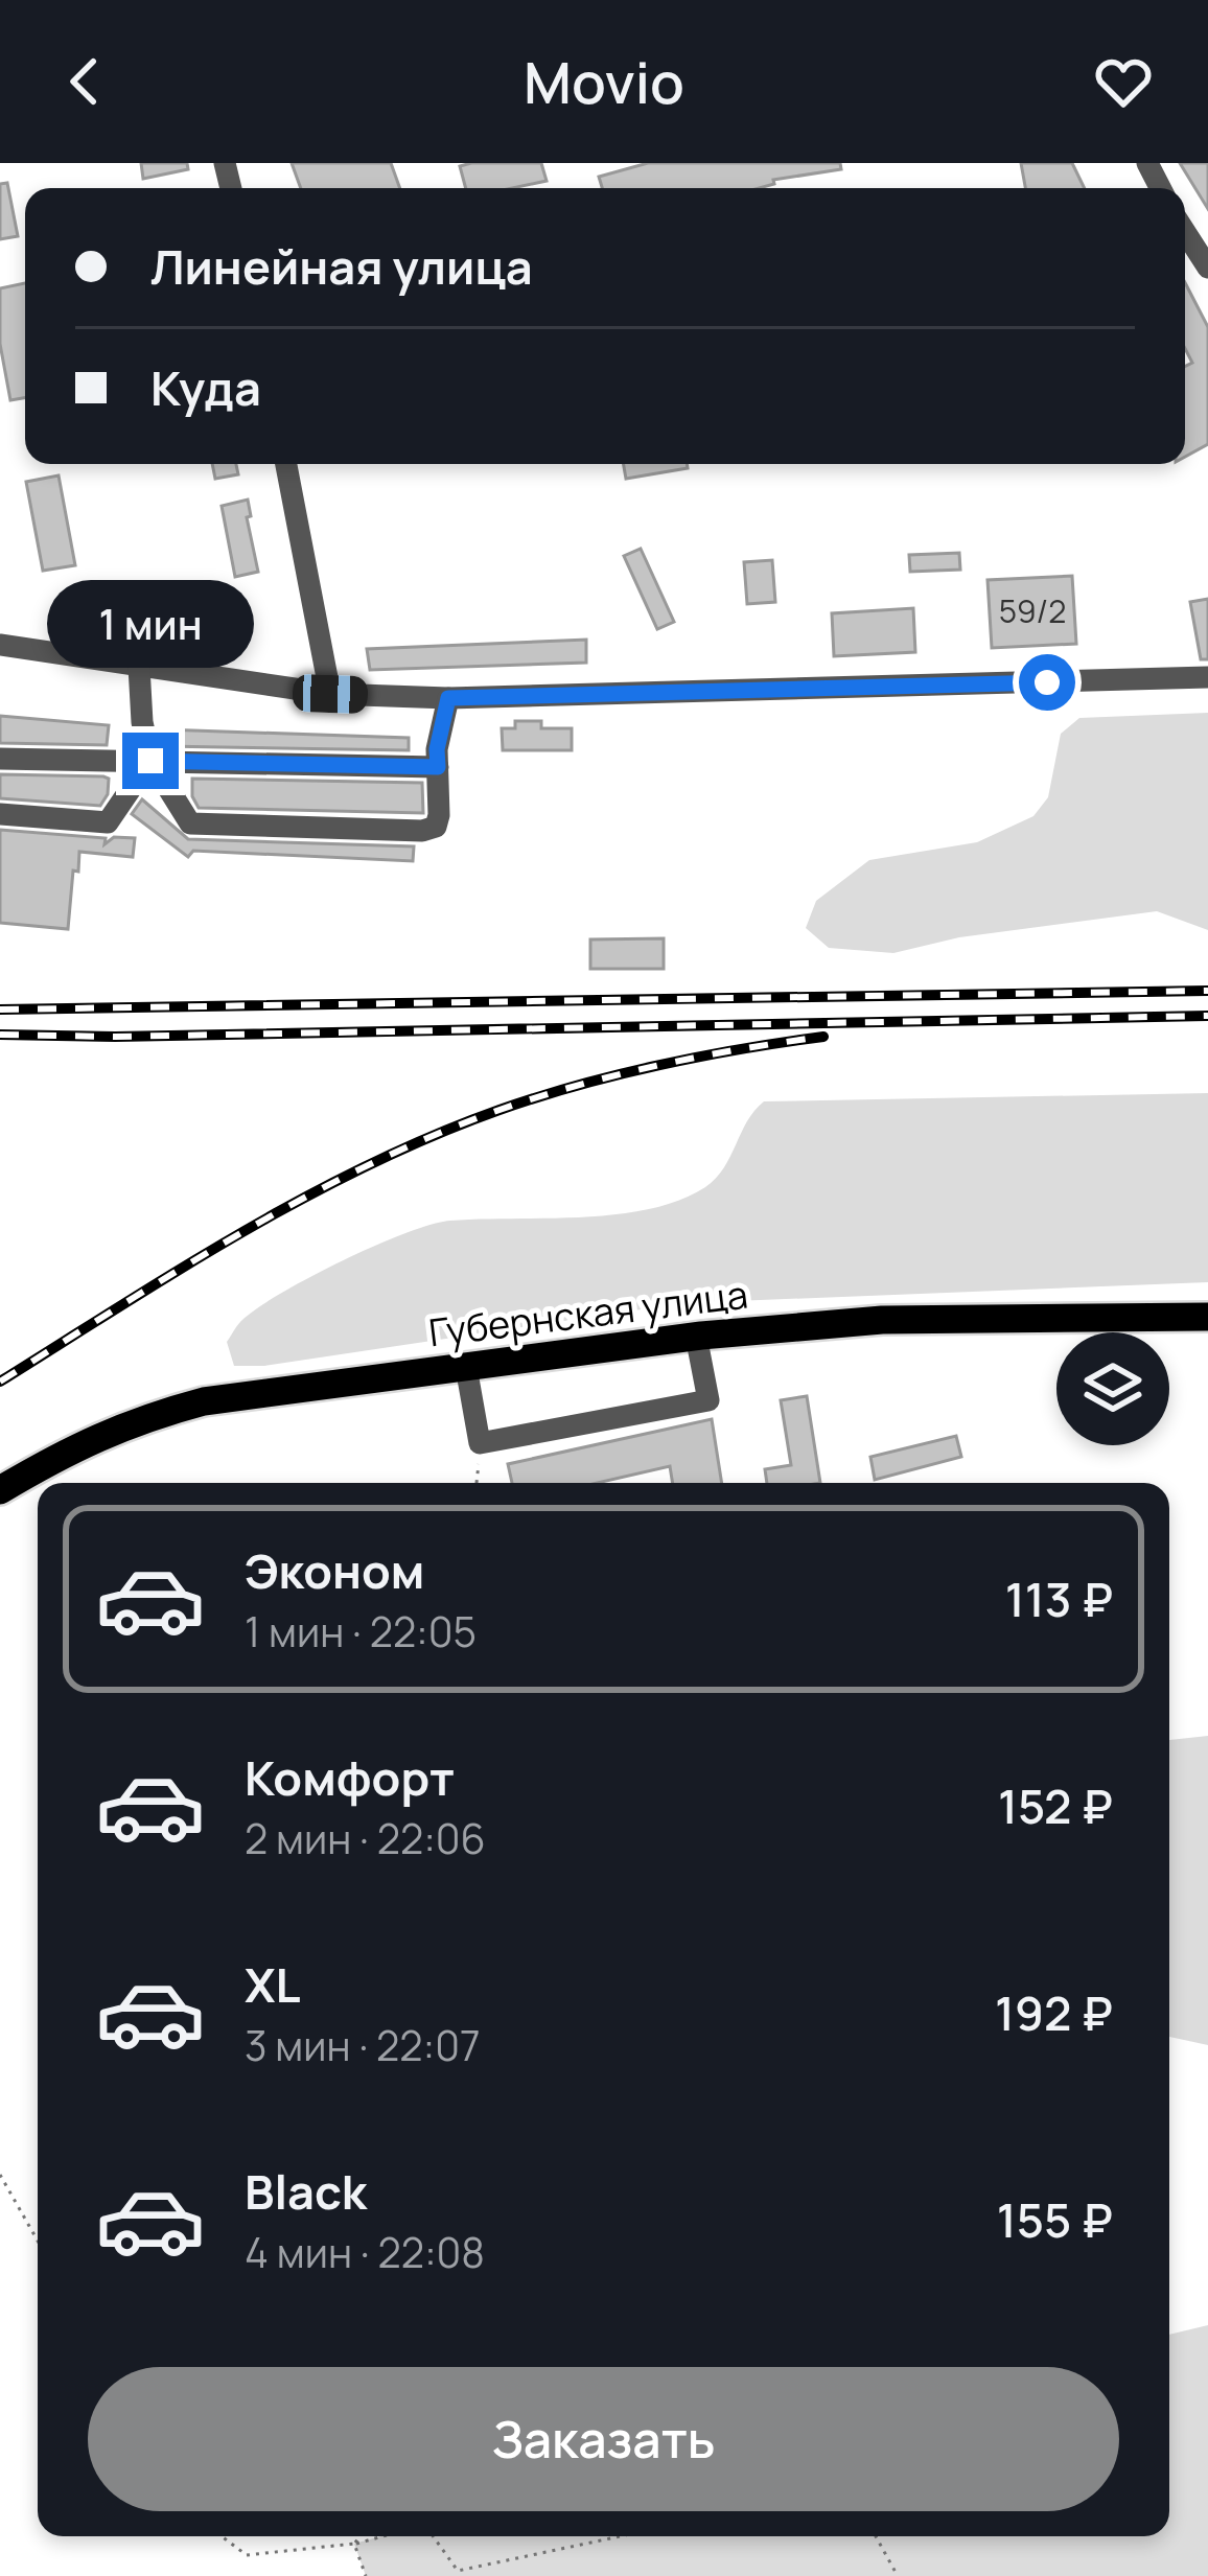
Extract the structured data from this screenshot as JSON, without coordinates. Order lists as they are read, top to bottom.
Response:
{
  "streets": {
    "main road": ["Губернская улица"]
  },
  "house_numbers": ["59/2"],
  "page": {
    "header": "Movio",
    "banner": ["Линейная улица", "Куда"],
    "bubble": "1 мин",
    "list": [
      {
        "name": "Эконом",
        "note": "1 мин · 22:05",
        "value": "113 ₽"
      },
      {
        "name": "Комфорт",
        "note": "2 мин · 22:06",
        "value": "152 ₽"
      },
      {
        "name": "XL",
        "note": "3 мин · 22:07",
        "value": "192 ₽"
      },
      {
        "name": "Black",
        "note": "4 мин · 22:08",
        "value": "155 ₽"
      }
    ],
    "buttons": "Заказать"
  }
}
